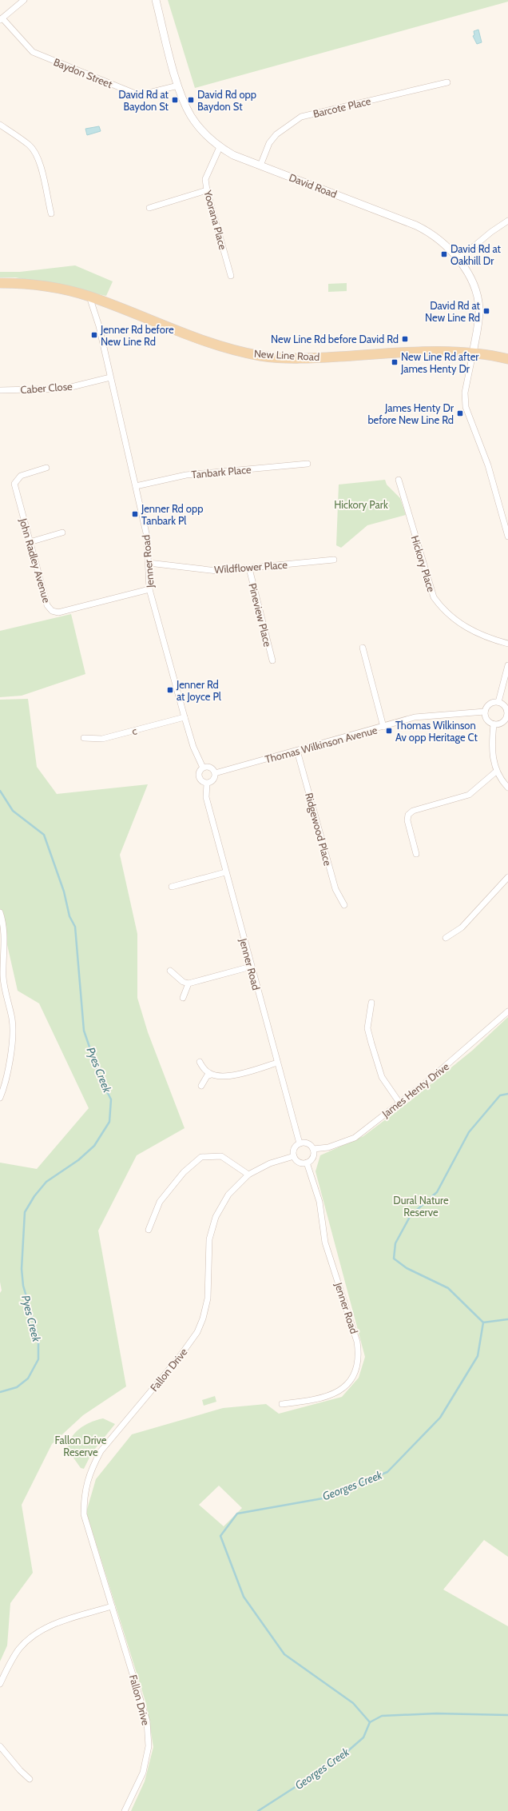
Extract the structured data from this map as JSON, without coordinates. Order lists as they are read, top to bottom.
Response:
{
  "streets": {
    "main road": ["New Line Road"],
    "street": [
      "Baydon Street",
      "Barcote Place",
      "David Road",
      "Yoorana Place",
      "Caber Close",
      "Tanbark Place",
      "John Radley Avenue",
      "Jenner Road",
      "Hickory Place",
      "Wildflower Place",
      "Pineview Place",
      "c",
      "Thomas Wilkinson Avenue",
      "Ridgewood Place",
      "James Henty Drive",
      "Fallon Drive"
    ]
  },
  "crossings": [
    ["Baydon Street", "David Road"],
    ["Barcote Place", "David Road"],
    ["David Road", "Yoorana Place"],
    ["David Road", "New Line Road"],
    ["New Line Road", "Jenner Road"],
    ["Caber Close", "Jenner Road"],
    ["Tanbark Place", "Jenner Road"],
    ["John Radley Avenue", "Jenner Road"],
    ["Jenner Road", "Wildflower Place"],
    ["Jenner Road", "c"],
    ["Jenner Road", "Thomas Wilkinson Avenue"],
    ["Jenner Road", "James Henty Drive"],
    ["Jenner Road", "Fallon Drive"],
    ["Wildflower Place", "Pineview Place"],
    ["Thomas Wilkinson Avenue", "Ridgewood Place"],
    ["James Henty Drive", "Fallon Drive"]
  ],
  "water": ["Pyes Creek", "Georges Creek"],
  "parks": ["Hickory Park", "Dural Nature Reserve", "Fallon Drive Reserve"],
  "places": {
    "transit": [
      "David Rd at Baydon St",
      "David Rd opp Baydon St",
      "David Rd at Oakhill Dr",
      "David Rd at New Line Rd",
      "Jenner Rd before New Line Rd",
      "New Line Rd before David Rd",
      "New Line Rd after James Henty Dr",
      "James Henty Dr before New Line Rd",
      "Jenner Rd opp Tanbark Pl",
      "Jenner Rd at Joyce Pl",
      "Thomas Wilkinson Av opp Heritage Ct"
    ]
  }
}
